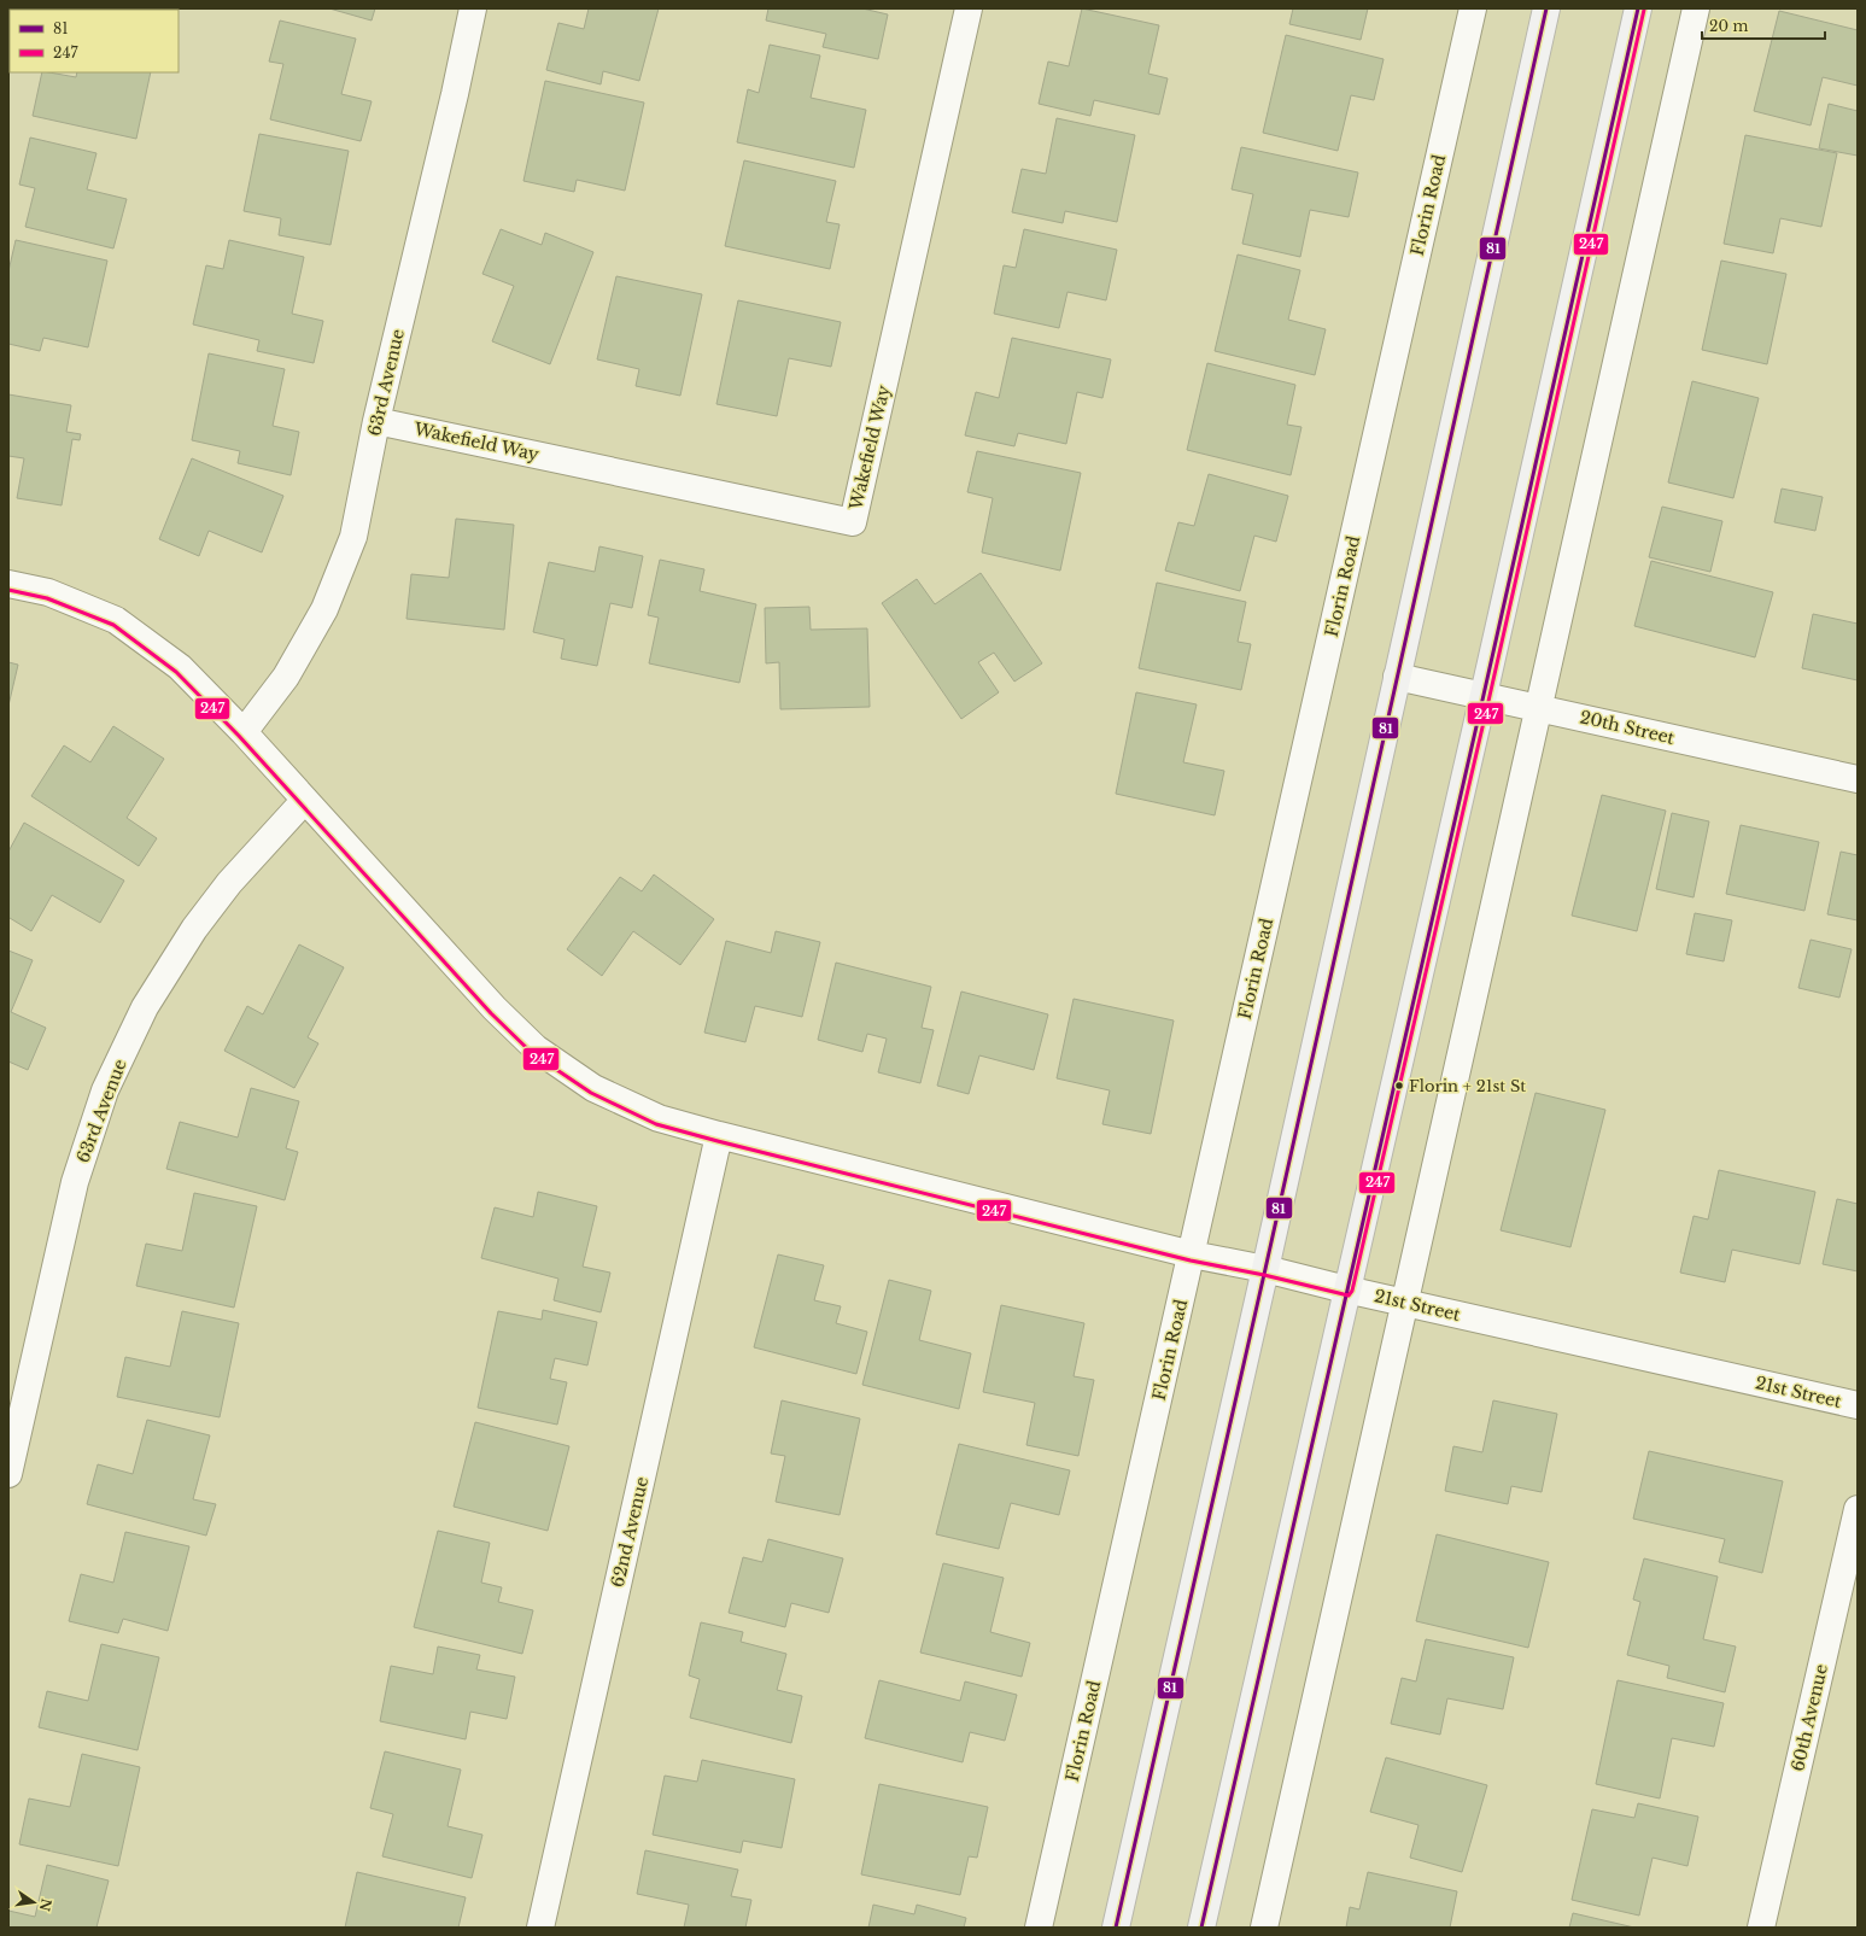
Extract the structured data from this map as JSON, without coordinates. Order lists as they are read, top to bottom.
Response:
{
  "streets": {
    "street": [
      "Florin Road",
      "63rd Avenue",
      "Wakefield Way",
      "20th Street",
      "21st Street",
      "62nd Avenue",
      "60th Avenue"
    ]
  },
  "crossings": [
    ["Florin Road", "21st Street"],
    ["63rd Avenue", "Wakefield Way"],
    ["63rd Avenue", "21st Street"],
    ["21st Street", "62nd Avenue"]
  ],
  "places": ["Florin + 21st St"],
  "lines": ["transit line 81", "transit line 247"],
  "legend": ["81", "247"],
  "scale_bar": "20 m",
  "north": "right"
}
